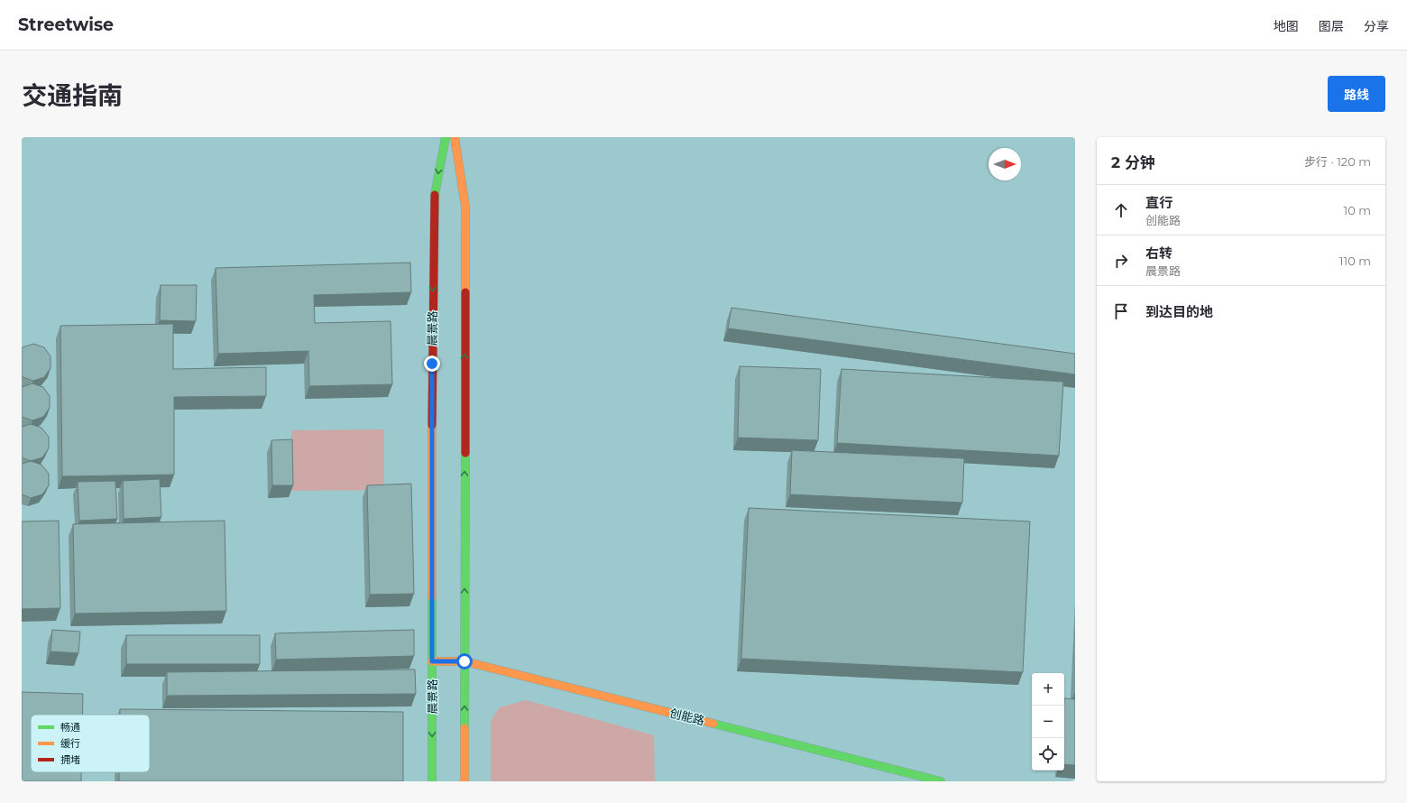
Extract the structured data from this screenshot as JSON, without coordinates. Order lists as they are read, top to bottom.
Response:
{
  "streets": {
    "street": ["晨景路", "创能路"]
  },
  "crossings": [
    ["晨景路", "创能路"]
  ],
  "legend": ["畅通", "缓行", "拥堵"],
  "north": "right",
  "page": {
    "header": "Streetwise",
    "nav": ["地图", "图层", "分享"],
    "title": "交通指南",
    "buttons": "路线",
    "heading": ["2 分钟", "步行 · 120 m"],
    "list": [
      ["直行", "创能路", "10 m"],
      ["右转", "晨景路", "110 m"],
      "到达目的地"
    ],
    "map_buttons": ["+", "−"]
  }
}
